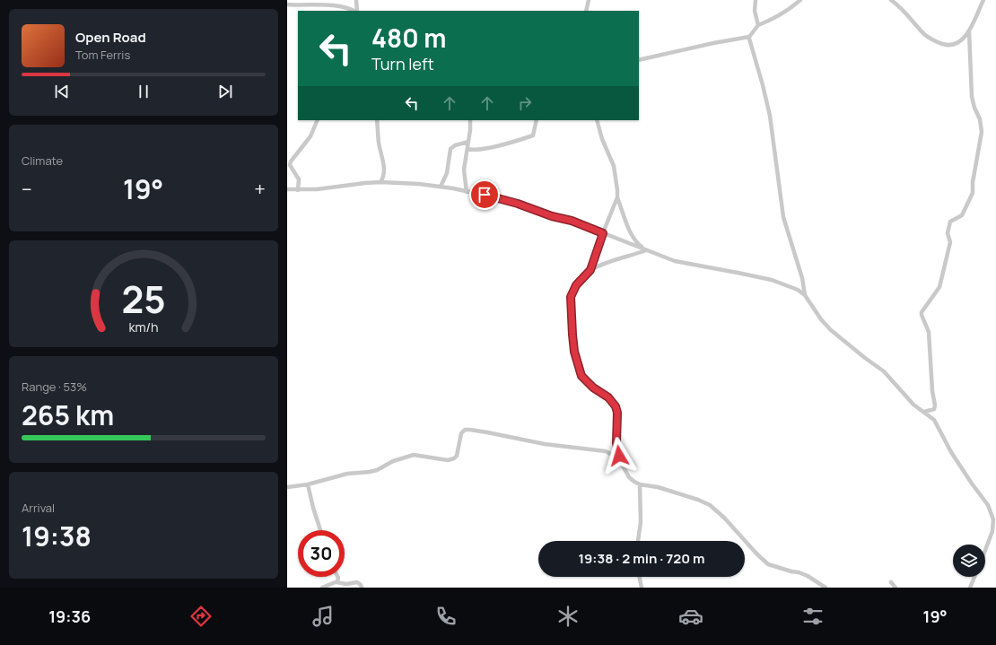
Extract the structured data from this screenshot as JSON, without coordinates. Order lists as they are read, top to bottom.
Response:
{
  "page": {
    "turn": ["480 m", "Turn left"],
    "song": ["Open Road", "Tom Ferris"],
    "tile": [
      "Climate",
      ["Range · 53%", "265 km"],
      ["Arrival", "19:38"]
    ],
    "heat": ["−", "19°", "+"],
    "limit": "30",
    "trip": "19:38 · 2 min · 720 m",
    "tabs": ["19:36", "19°"],
    "gauge": ["25", "km/h"]
  }
}
